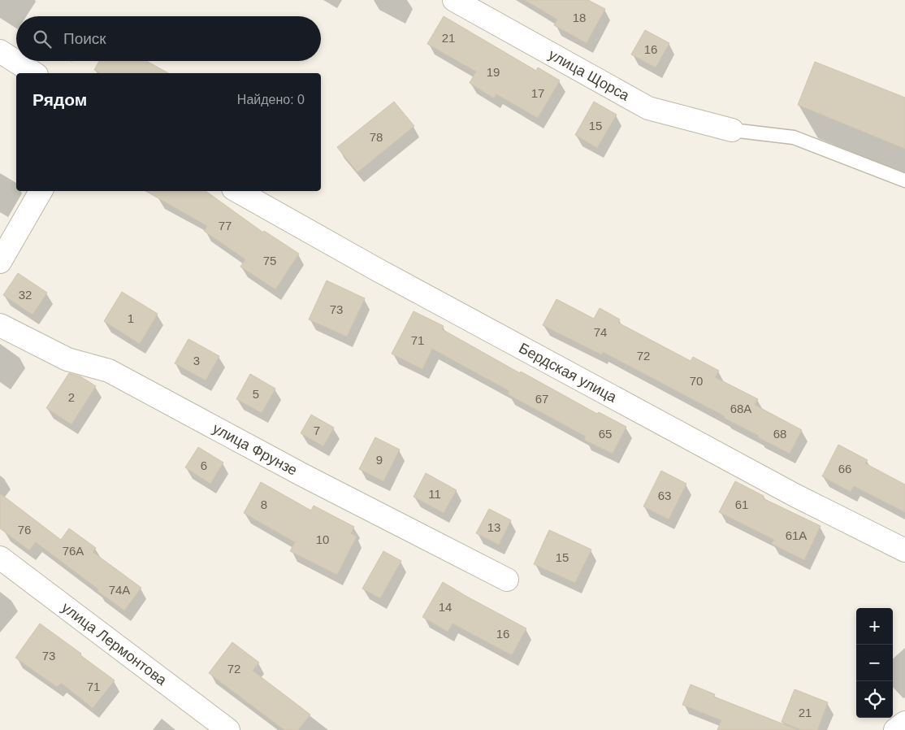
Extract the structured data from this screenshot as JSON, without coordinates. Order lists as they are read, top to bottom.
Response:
{
  "streets": {
    "street": [
      "улица Щорса",
      "Бердская улица",
      "улица Фрунзе",
      "улица Лермонтова"
    ]
  },
  "house_numbers": [
    "18",
    "21",
    "16",
    "19",
    "17",
    "15",
    "78",
    "77",
    "75",
    "32",
    "73",
    "1",
    "74",
    "71",
    "72",
    "3",
    "70",
    "5",
    "2",
    "67",
    "68А",
    "7",
    "65",
    "68",
    "9",
    "6",
    "66",
    "11",
    "63",
    "8",
    "61",
    "13",
    "76",
    "61А",
    "10",
    "76А",
    "15",
    "74А",
    "14",
    "16",
    "73",
    "72",
    "71",
    "21"
  ],
  "page": {
    "search": "Поиск",
    "heading": ["Рядом", "Найдено: 0"],
    "map_buttons": ["+", "−"]
  }
}
